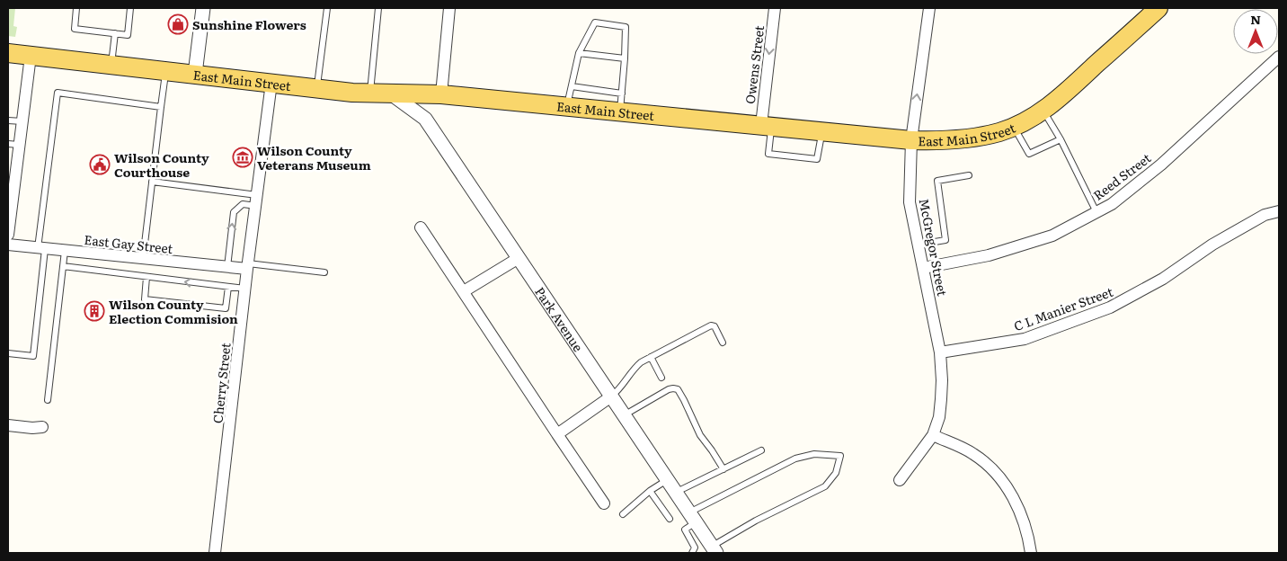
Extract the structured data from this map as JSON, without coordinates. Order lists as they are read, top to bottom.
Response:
{
  "streets": {
    "main road": ["East Main Street"],
    "street": [
      "Owens Street",
      "Reed Street",
      "East Gay Street",
      "McGregor Street",
      "C L Manier Street",
      "Park Avenue",
      "Cherry Street"
    ]
  },
  "crossings": [
    ["Owens Street", "East Main Street"],
    ["East Main Street", "McGregor Street"],
    ["East Main Street", "Park Avenue"],
    ["East Main Street", "Cherry Street"],
    ["Reed Street", "McGregor Street"],
    ["East Gay Street", "Cherry Street"],
    ["McGregor Street", "C L Manier Street"]
  ],
  "one_way": ["Owens Street"],
  "places": {
    "shop": ["Sunshine Flowers"],
    "museum": ["Wilson County Veterans Museum"],
    "public building": ["Wilson County Courthouse"],
    "building": ["Wilson County Election Commision"]
  },
  "north": "top"
}
